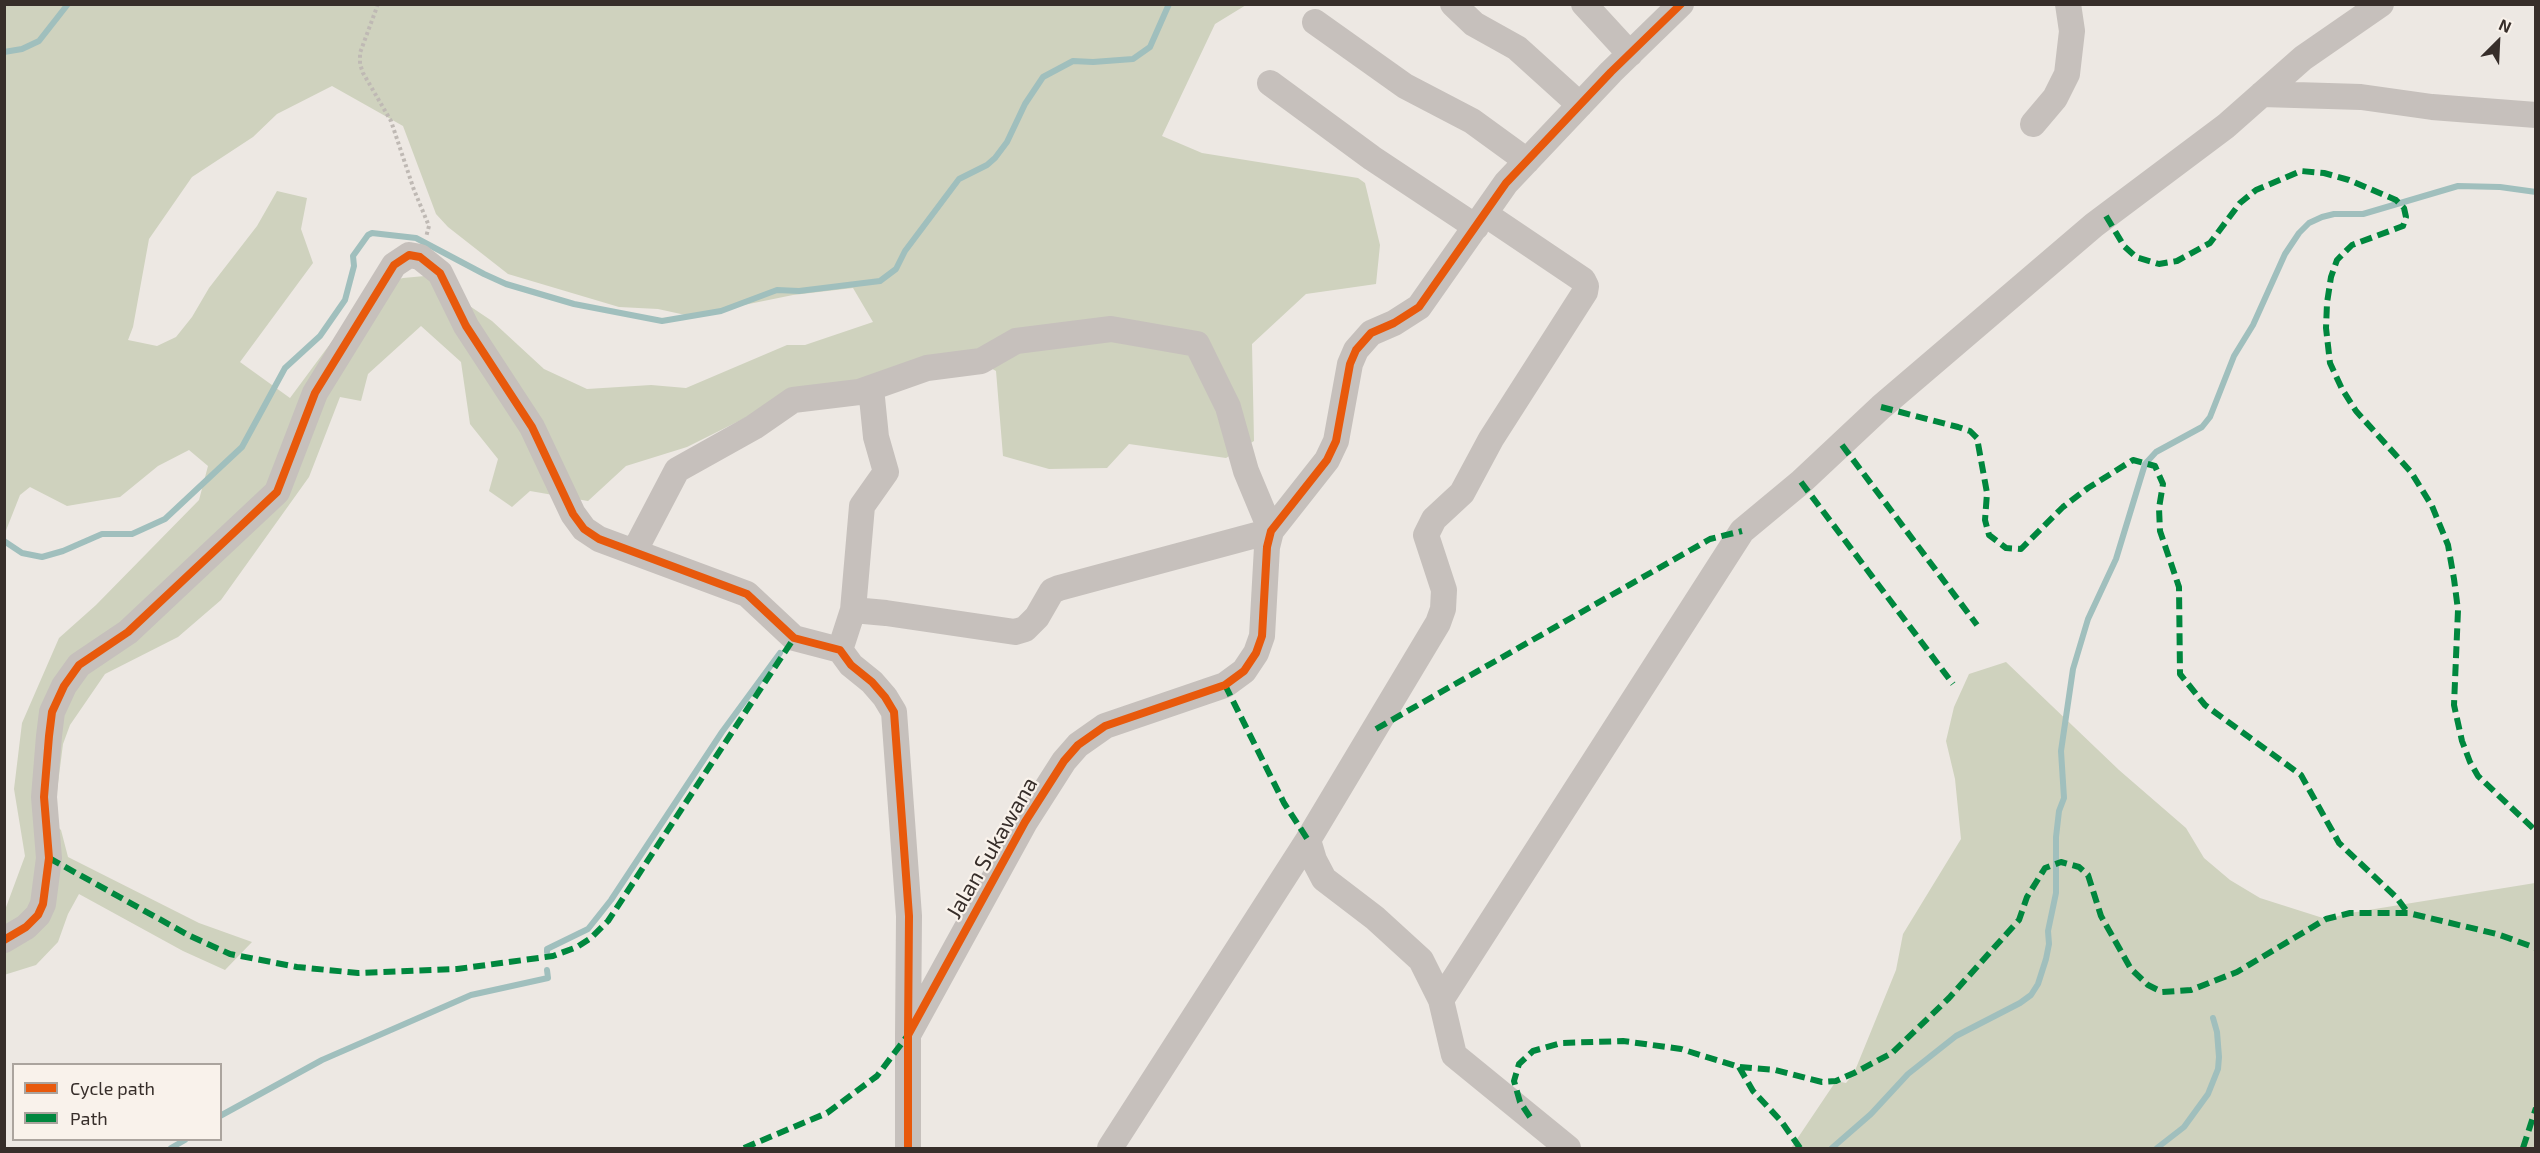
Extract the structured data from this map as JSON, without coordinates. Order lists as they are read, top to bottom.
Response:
{
  "streets": {
    "street": ["Jalan Sukawana"]
  },
  "legend": ["Cycle path", "Path"],
  "north": "top right"
}
